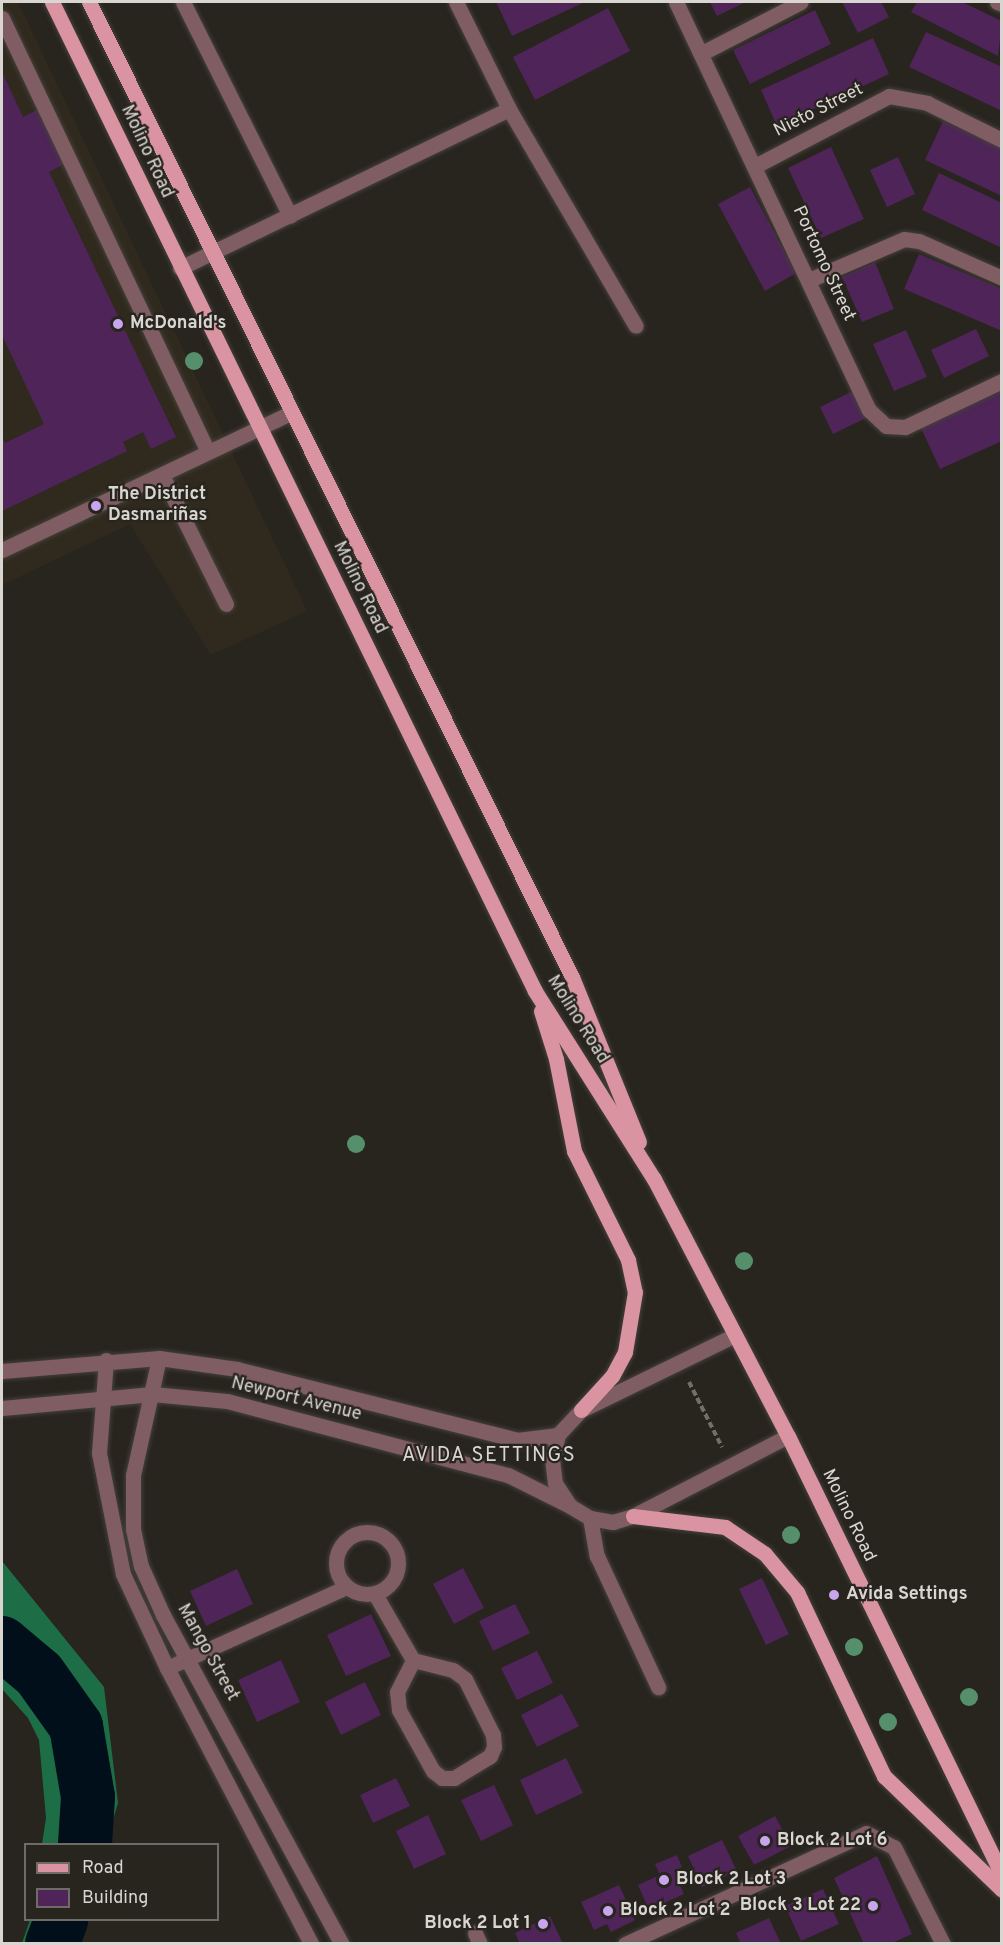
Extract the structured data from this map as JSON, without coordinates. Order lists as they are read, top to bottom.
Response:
{
  "streets": {
    "main road": ["Molino Road"],
    "street": [
      "Nieto Street",
      "Portomo Street",
      "Newport Avenue",
      "Mango Street"
    ]
  },
  "crossings": [
    ["Nieto Street", "Portomo Street"],
    ["Molino Road", "Newport Avenue"],
    ["Newport Avenue", "Mango Street"]
  ],
  "districts": ["AVIDA SETTINGS"],
  "places": [
    "McDonald's",
    "The District Dasmariñas",
    "Avida Settings",
    "Block 2 Lot 6",
    "Block 2 Lot 3",
    "Block 3 Lot 22",
    "Block 2 Lot 2",
    "Block 2 Lot 1"
  ],
  "legend": ["Road", "Building"]
}
